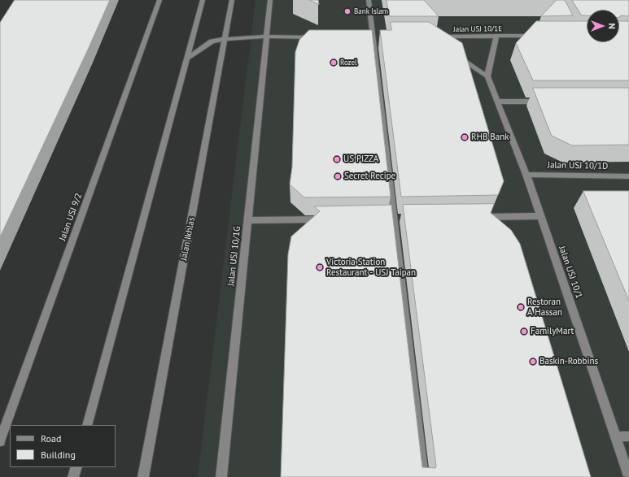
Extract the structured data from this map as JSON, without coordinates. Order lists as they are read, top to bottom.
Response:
{
  "streets": {
    "street": [
      "Jalan USJ 10/1E",
      "Jalan USJ 10/1D",
      "Jalan USJ 9/2",
      "Jalan Ikhlas",
      "Jalan USJ 10/1G",
      "Jalan USJ 10/1"
    ]
  },
  "crossings": [
    ["Jalan USJ 10/1D", "Jalan USJ 10/1"]
  ],
  "places": [
    "Bank Islam",
    "Rozel",
    "RHB Bank",
    "US PIZZA",
    "Secret Recipe",
    "Victoria Station Restaurant - USJ Taipan",
    "Restoran A Hassan",
    "FamilyMart",
    "Baskin-Robbins"
  ],
  "legend": ["Road", "Building"],
  "north": "right"
}
